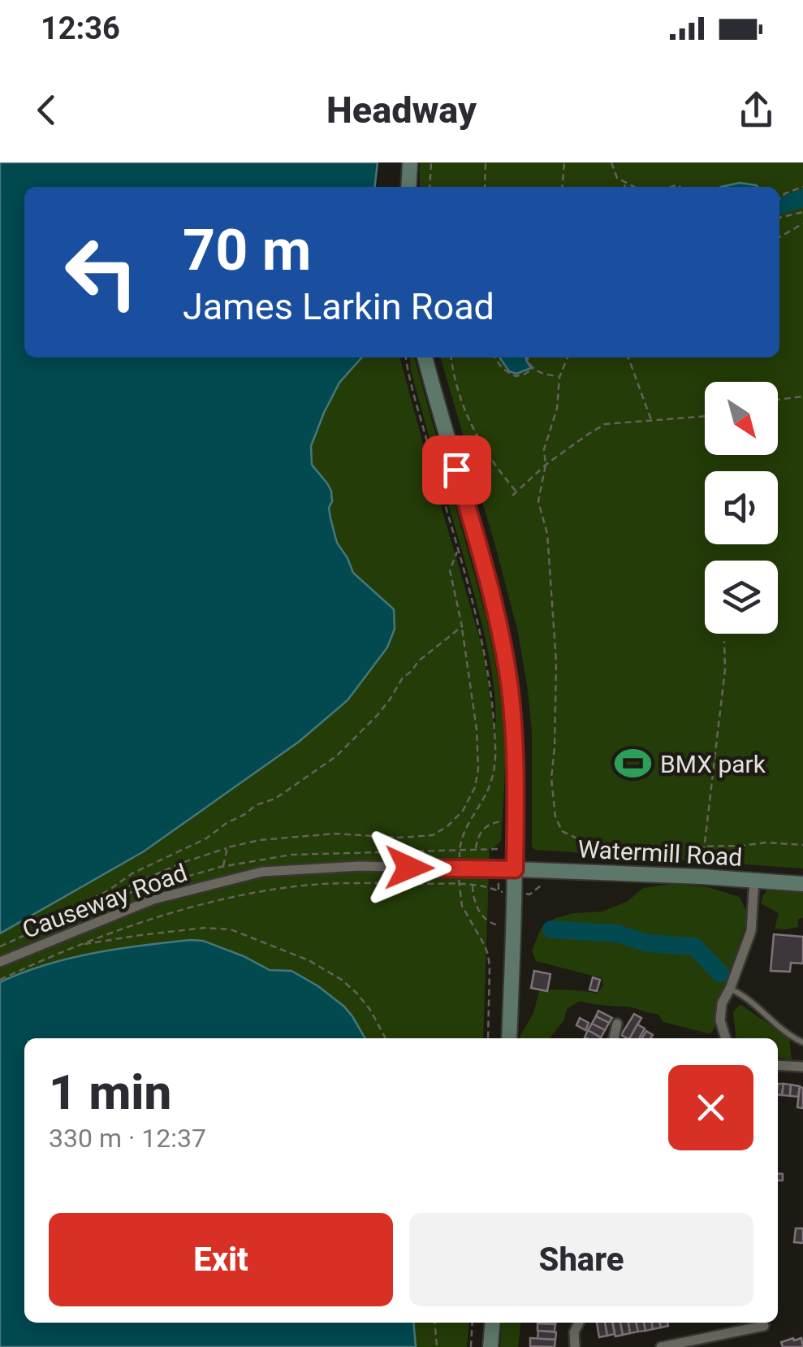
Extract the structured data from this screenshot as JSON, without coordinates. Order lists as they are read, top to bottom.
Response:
{
  "streets": {
    "main road": ["Watermill Road"],
    "street": ["Causeway Road"]
  },
  "crossings": [
    ["Watermill Road", "Causeway Road"]
  ],
  "places": {
    "sports": ["BMX park"]
  },
  "north": "bottom right",
  "page": {
    "status": "12:36",
    "header": "Headway",
    "turn": ["70 m", "James Larkin Road"],
    "heading": ["1 min", "330 m · 12:37"],
    "buttons": ["Exit", "Share"]
  }
}
